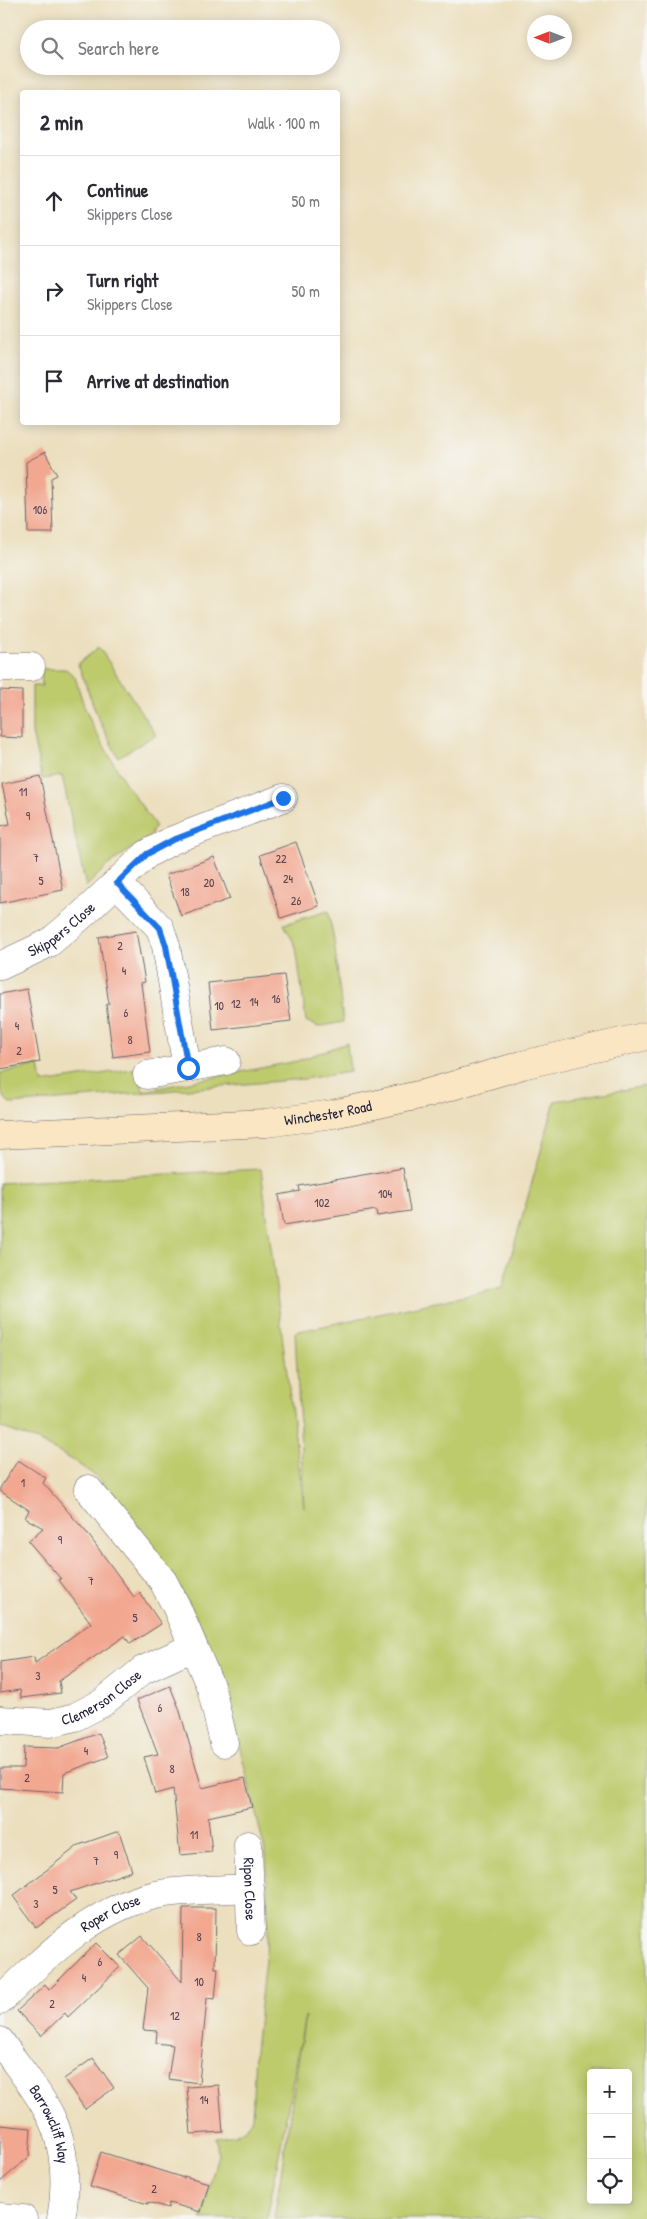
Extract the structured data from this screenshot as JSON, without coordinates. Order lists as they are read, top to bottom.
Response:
{
  "streets": {
    "street": [
      "Skippers Close",
      "Winchester Road",
      "Clemerson Close",
      "Ripon Close",
      "Roper Close",
      "Barrowcliff Way"
    ]
  },
  "crossings": [
    ["Ripon Close", "Roper Close"]
  ],
  "house_numbers": [
    "106",
    "11",
    "9",
    "7",
    "22",
    "24",
    "5",
    "20",
    "18",
    "26",
    "2",
    "4",
    "16",
    "14",
    "12",
    "10",
    "6",
    "4",
    "8",
    "2",
    "104",
    "102",
    "1",
    "9",
    "7",
    "5",
    "3",
    "6",
    "4",
    "8",
    "2",
    "11",
    "9",
    "7",
    "5",
    "3",
    "8",
    "6",
    "4",
    "10",
    "2",
    "12",
    "14",
    "2"
  ],
  "north": "left",
  "page": {
    "search": "Search here",
    "heading": ["2 min", "Walk · 100 m"],
    "list": [
      ["Continue", "Skippers Close", "50 m"],
      ["Turn right", "Skippers Close", "50 m"],
      "Arrive at destination"
    ],
    "map_buttons": ["+", "−"]
  }
}
